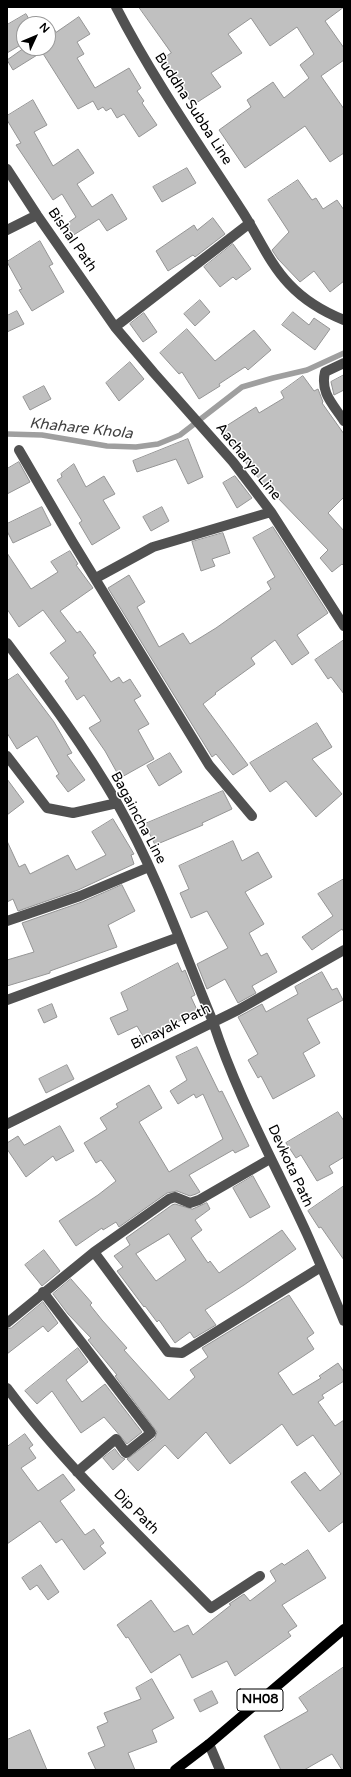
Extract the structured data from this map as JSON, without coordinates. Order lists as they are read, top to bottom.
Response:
{
  "streets": {
    "main road": ["NH08"],
    "street": [
      "Buddha Subba Line",
      "Bishal Path",
      "Aacharya Line",
      "Bagaincha Line",
      "Binayak Path",
      "Devkota Path",
      "Dip Path"
    ]
  },
  "crossings": [
    ["Bishal Path", "Aacharya Line"],
    ["Bagaincha Line", "Binayak Path"],
    ["Bagaincha Line", "Devkota Path"],
    ["Binayak Path", "Devkota Path"]
  ],
  "water": ["Khahare Khola"],
  "north": "top right"
}
